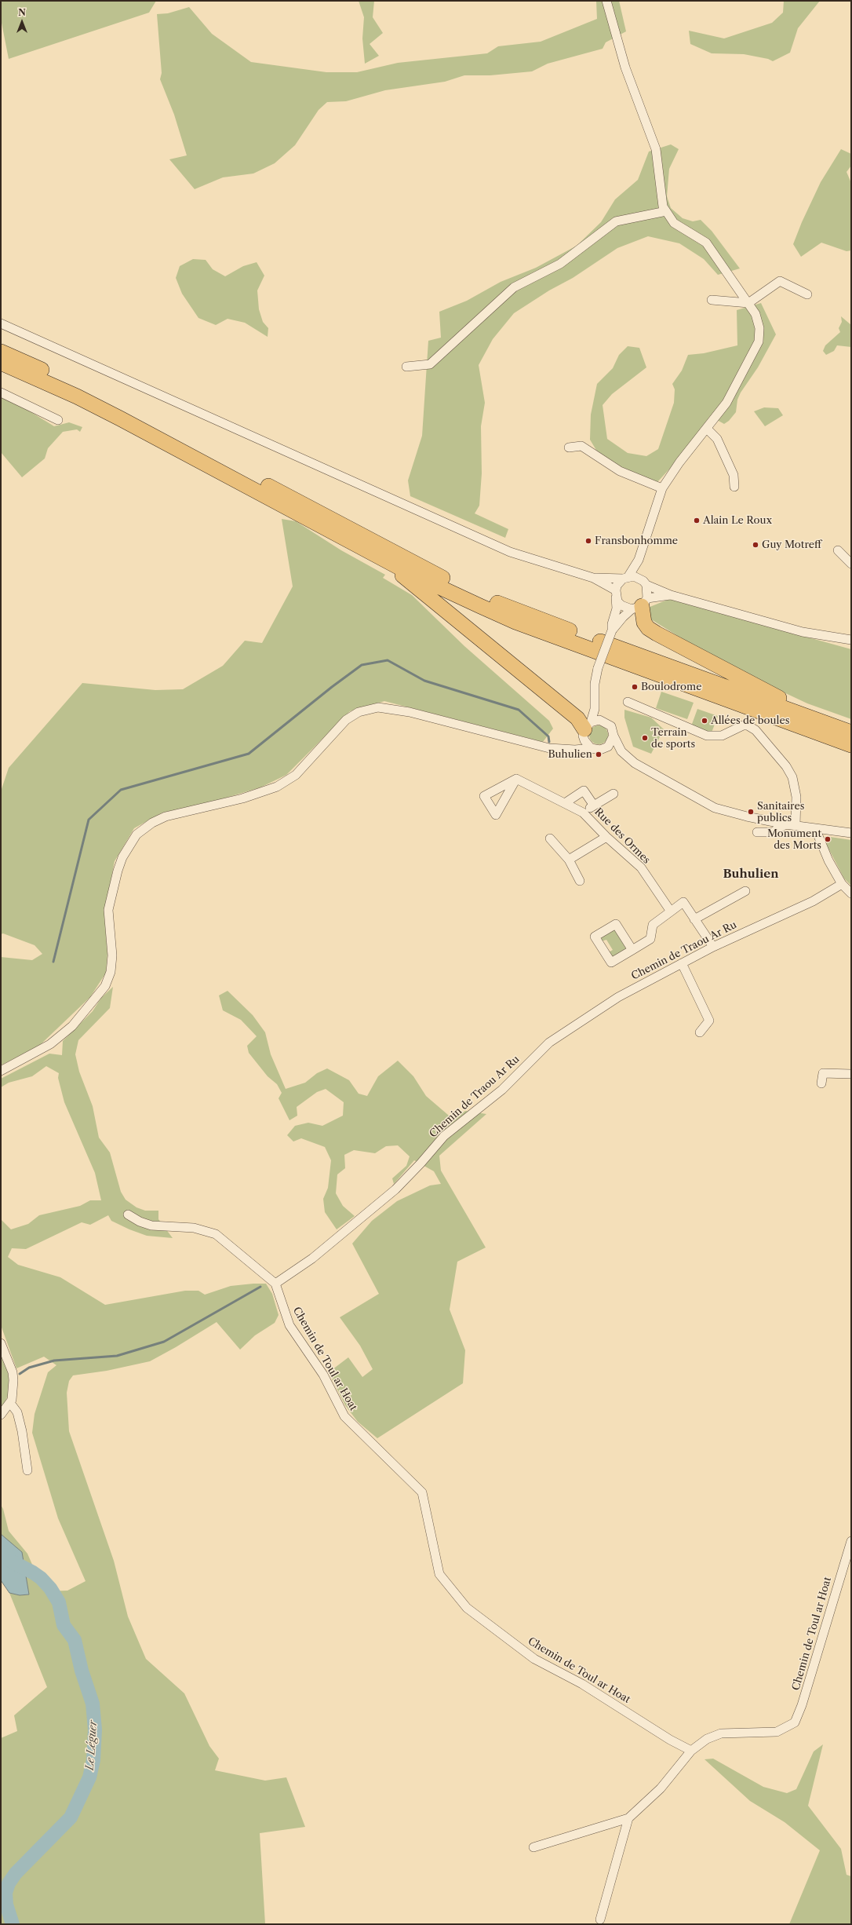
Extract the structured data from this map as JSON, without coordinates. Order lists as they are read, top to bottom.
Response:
{
  "streets": {
    "street": ["Rue des Ormes", "Chemin de Traou Ar Ru", "Chemin de Toul ar Hoat"]
  },
  "crossings": [
    ["Chemin de Traou Ar Ru", "Chemin de Toul ar Hoat"]
  ],
  "districts": ["Buhulien"],
  "water": ["Le Léguer"],
  "places": [
    "Alain Le Roux",
    "Fransbonhomme",
    "Guy Motreff",
    "Boulodrome",
    "Allées de boules",
    "Terrain de sports",
    "Buhulien",
    "Sanitaires publics",
    "Monument des Morts"
  ],
  "north": "top"
}
